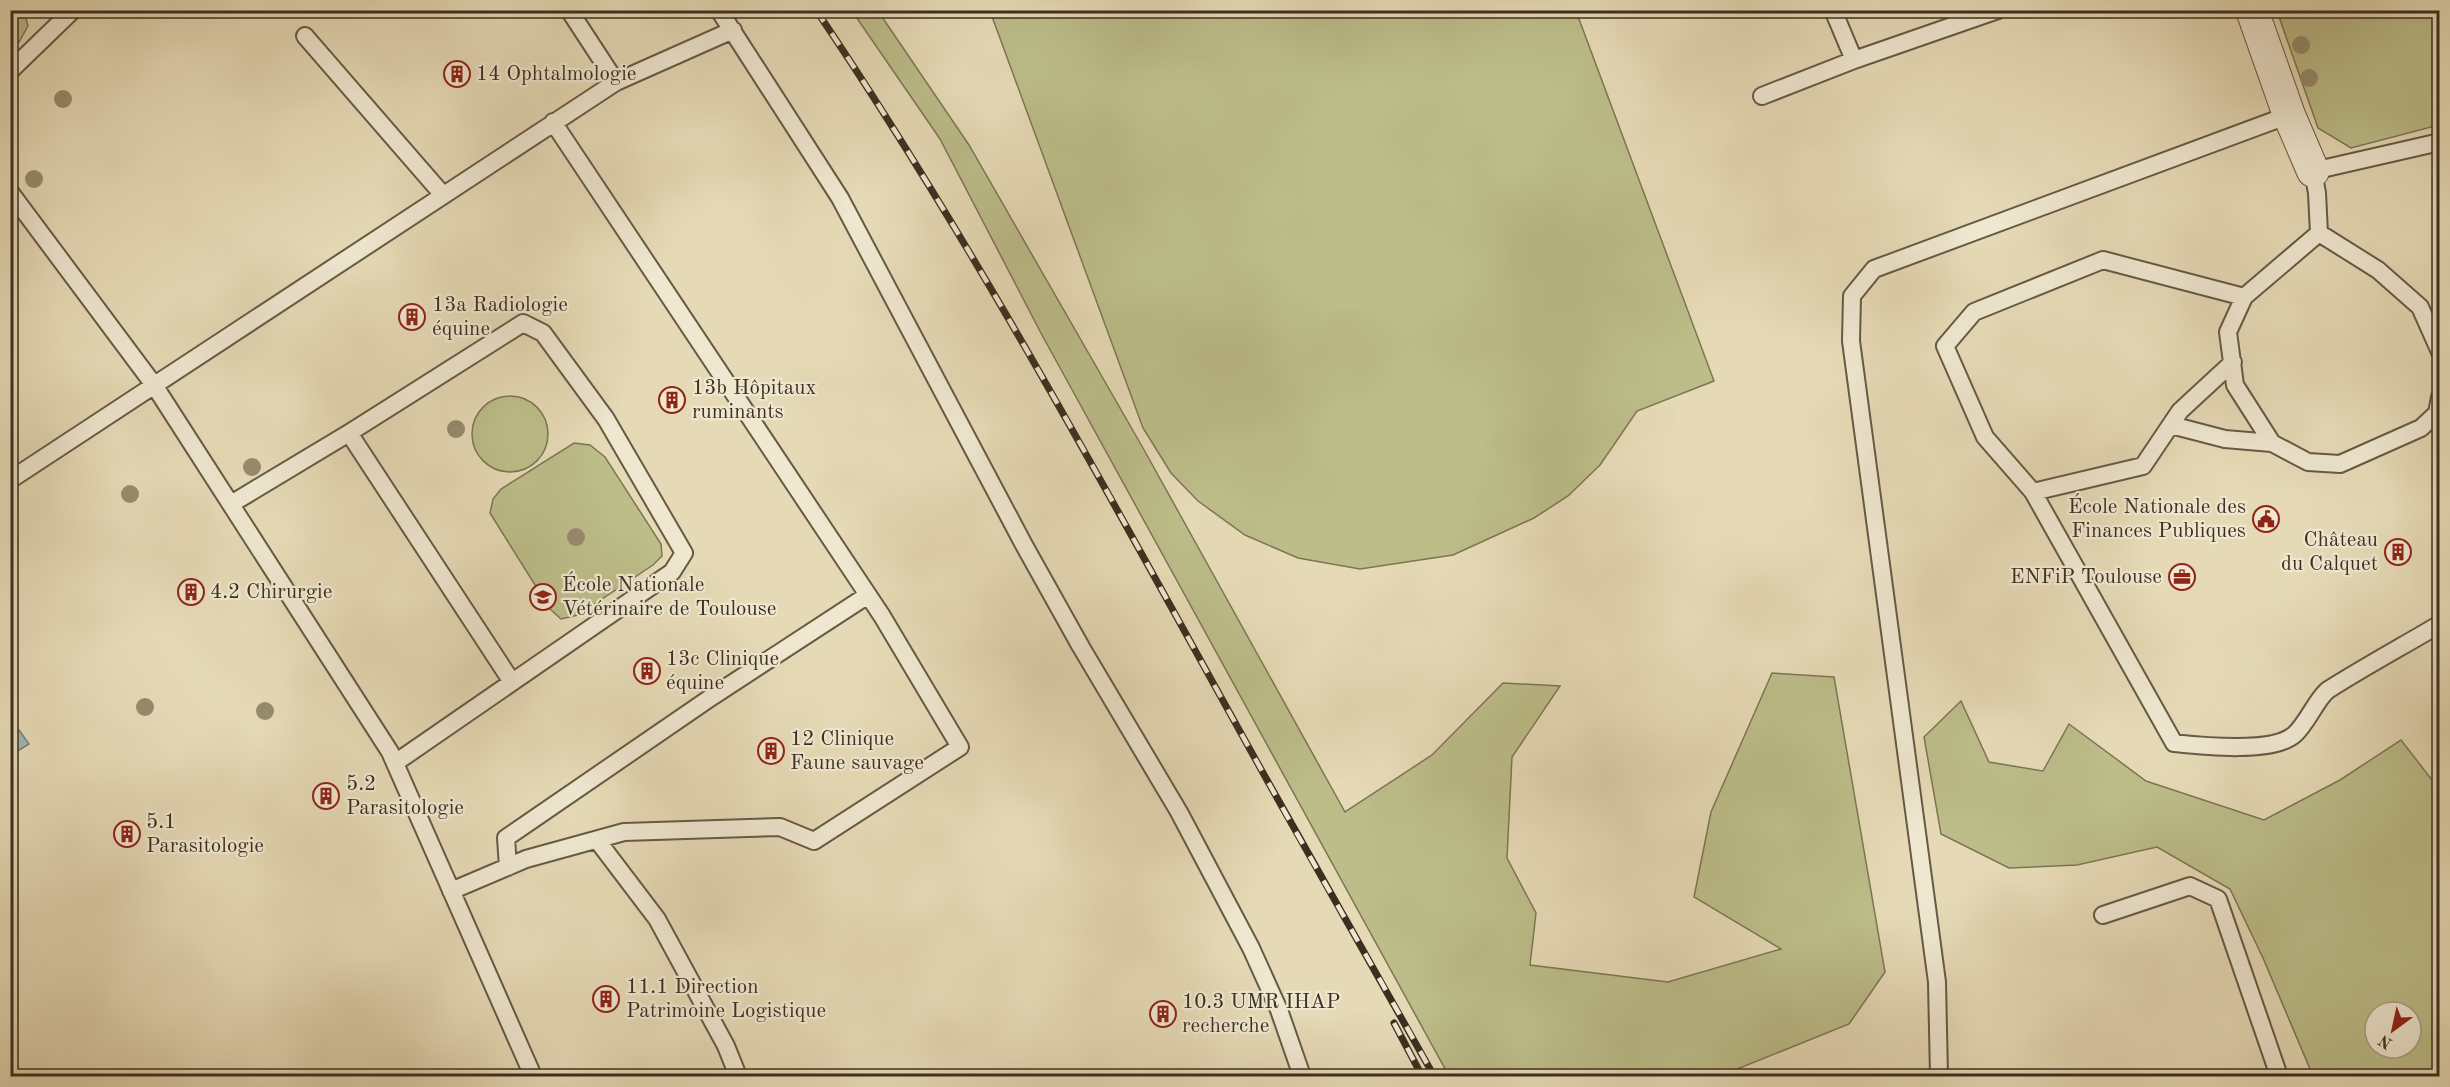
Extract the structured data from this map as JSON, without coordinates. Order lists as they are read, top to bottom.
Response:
{
  "places": {
    "building": [
      "14 Ophtalmologie",
      "13a Radiologie équine",
      "13b Hôpitaux ruminants",
      "Château du Calquet",
      "4.2 Chirurgie",
      "13c Clinique équine",
      "12 Clinique Faune sauvage",
      "5.2 Parasitologie",
      "5.1 Parasitologie",
      "11.1 Direction Patrimoine Logistique",
      "10.3 UMR IHAP recherche"
    ],
    "public building": ["École Nationale des Finances Publiques"],
    "office": ["ENFiP Toulouse"],
    "school or university": ["École Nationale Vétérinaire de Toulouse"]
  },
  "north": "bottom left"
}
